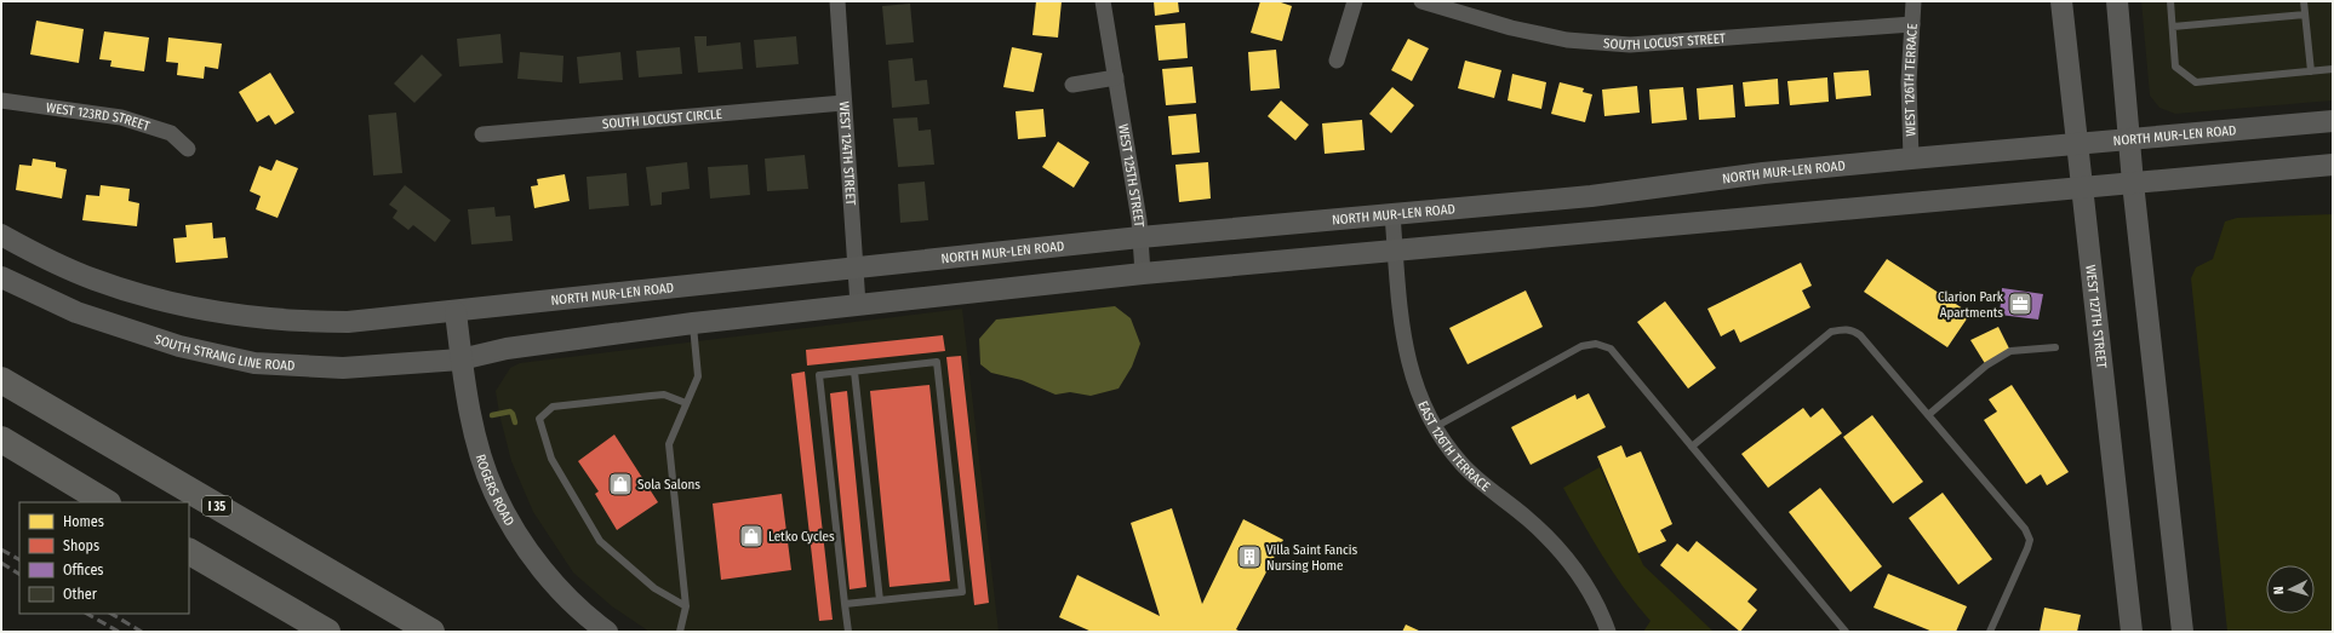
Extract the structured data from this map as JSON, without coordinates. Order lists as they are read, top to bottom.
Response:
{
  "streets": {
    "highway": ["I 35"],
    "main road": [
      "NORTH MUR-LEN ROAD",
      "WEST 127TH STREET",
      "SOUTH STRANG LINE ROAD",
      "ROGERS ROAD"
    ],
    "street": [
      "SOUTH LOCUST STREET",
      "WEST 126TH TERRACE",
      "WEST 123RD STREET",
      "SOUTH LOCUST CIRCLE",
      "WEST 124TH STREET",
      "WEST 125TH STREET",
      "EAST 126TH TERRACE"
    ]
  },
  "crossings": [
    ["SOUTH LOCUST STREET", "WEST 126TH TERRACE"],
    ["WEST 126TH TERRACE", "NORTH MUR-LEN ROAD"],
    ["SOUTH LOCUST CIRCLE", "WEST 124TH STREET"],
    ["NORTH MUR-LEN ROAD", "WEST 124TH STREET"],
    ["NORTH MUR-LEN ROAD", "WEST 125TH STREET"],
    ["NORTH MUR-LEN ROAD", "WEST 127TH STREET"],
    ["NORTH MUR-LEN ROAD", "EAST 126TH TERRACE"],
    ["NORTH MUR-LEN ROAD", "ROGERS ROAD"],
    ["SOUTH STRANG LINE ROAD", "ROGERS ROAD"]
  ],
  "places": {
    "office": ["Clarion Park Apartments"],
    "shop": ["Sola Salons", "Letko Cycles"],
    "building": ["Villa Saint Fancis Nursing Home"]
  },
  "legend": [
    "Homes",
    "Shops",
    "Offices",
    "Other"
  ],
  "north": "left"
}
